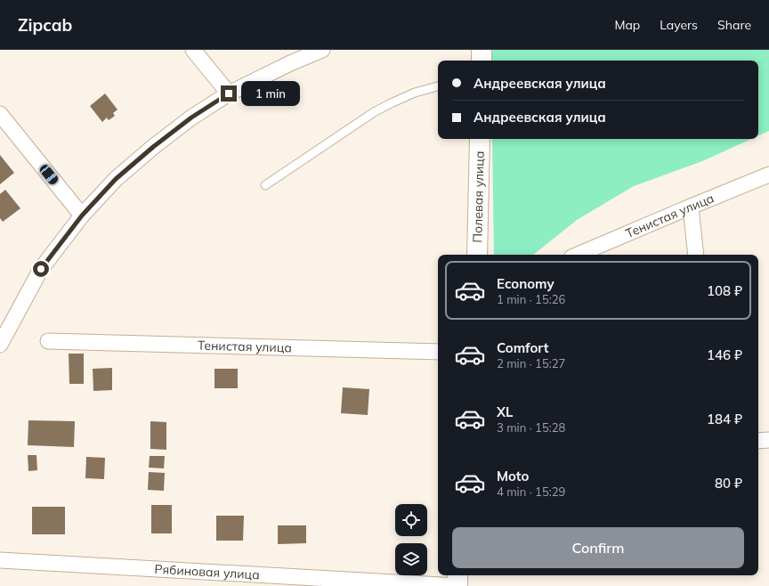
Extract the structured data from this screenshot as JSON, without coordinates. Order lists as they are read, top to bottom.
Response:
{
  "streets": {
    "street": ["Полевая улица", "Тенистая улица", "Рябиновая улица"]
  },
  "page": {
    "header": "Zipcab",
    "nav": ["Map", "Layers", "Share"],
    "banner": ["Андреевская улица", "Андреевская улица"],
    "bubble": "1 min",
    "list": [
      {
        "name": "Economy",
        "note": "1 min · 15:26",
        "value": "108 ₽"
      },
      {
        "name": "Comfort",
        "note": "2 min · 15:27",
        "value": "146 ₽"
      },
      {
        "name": "XL",
        "note": "3 min · 15:28",
        "value": "184 ₽"
      },
      {
        "name": "Moto",
        "note": "4 min · 15:29",
        "value": "80 ₽"
      }
    ],
    "buttons": "Confirm"
  }
}
